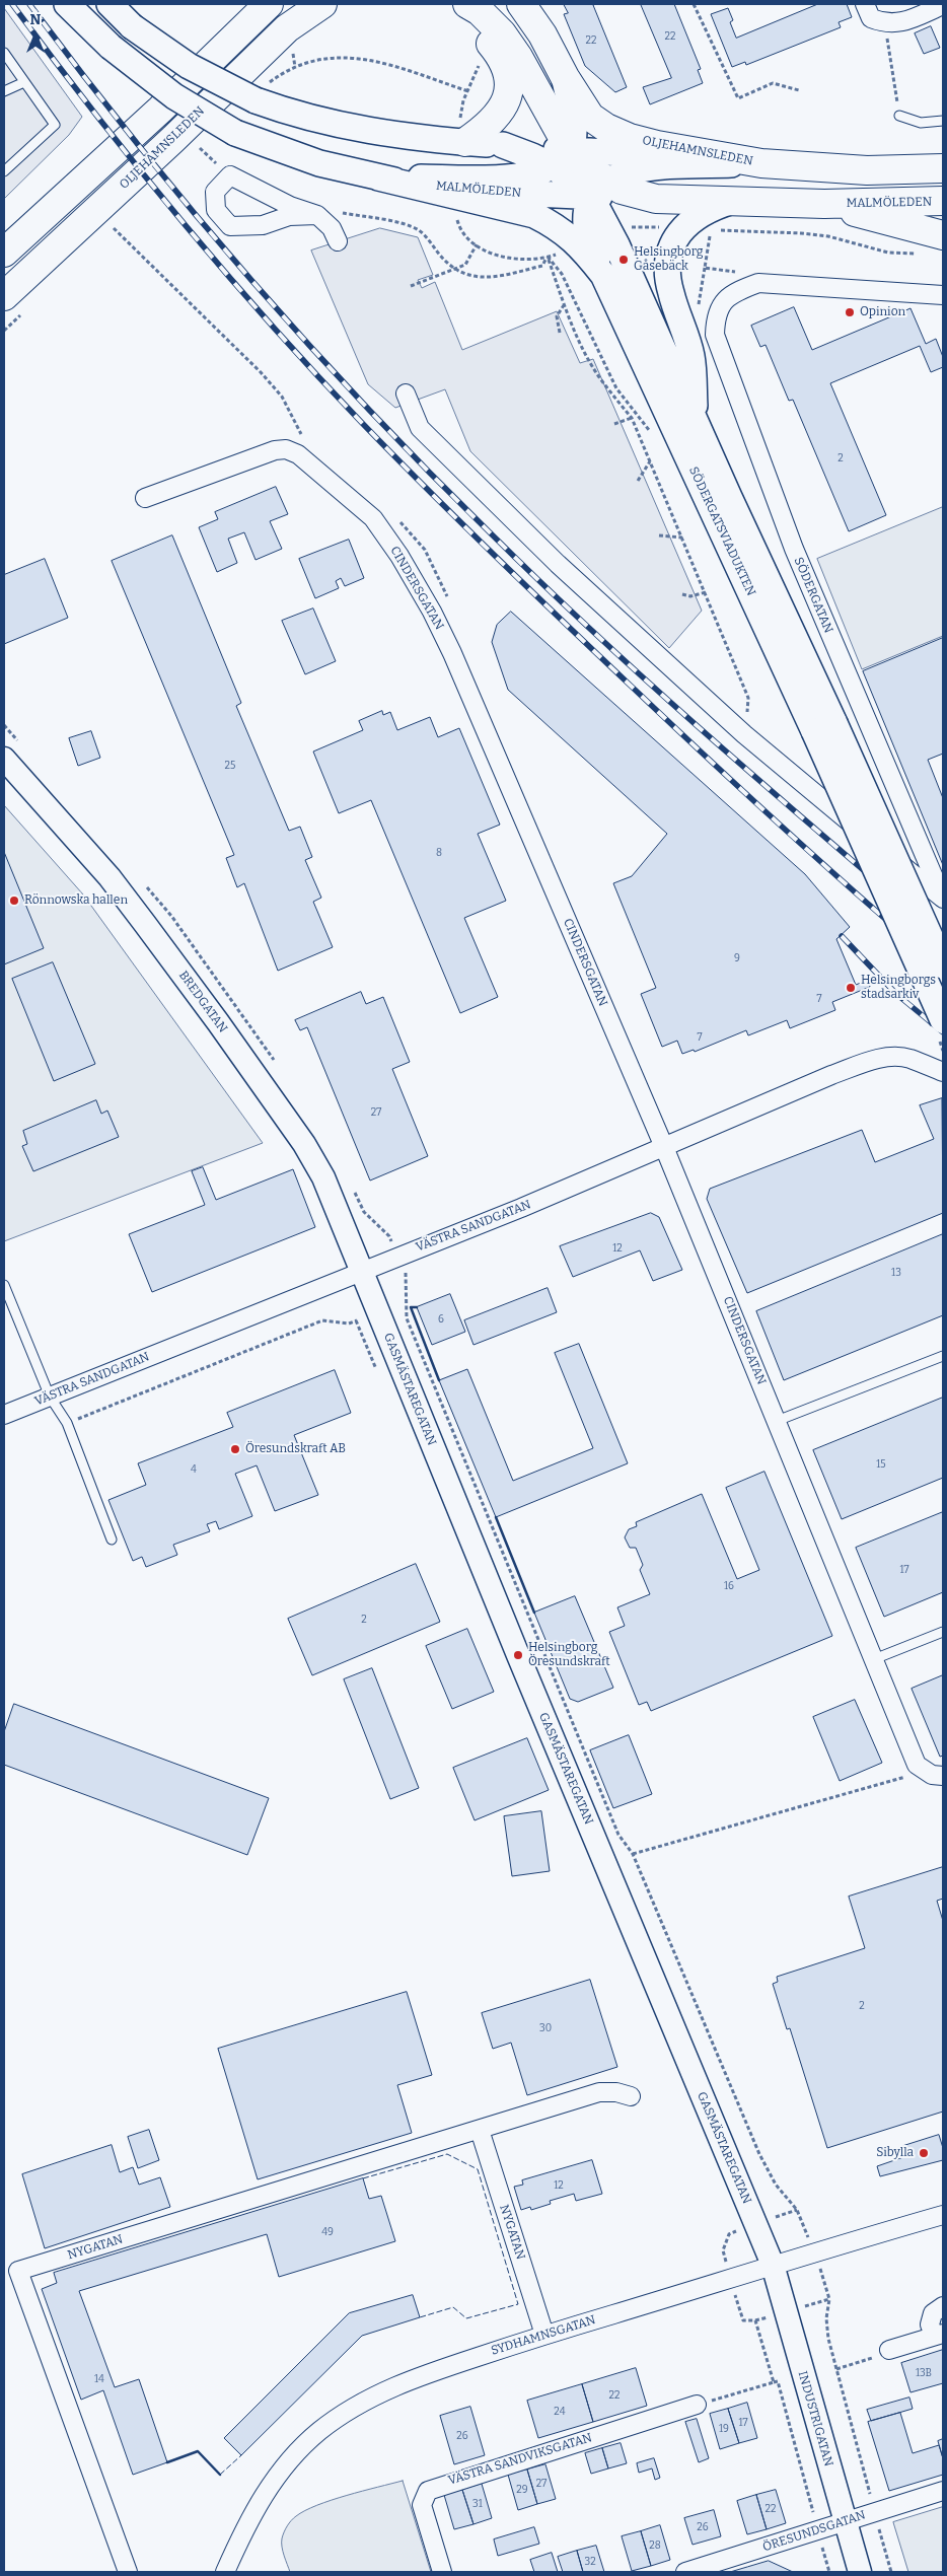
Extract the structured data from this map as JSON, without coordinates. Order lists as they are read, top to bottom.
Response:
{
  "streets": {
    "highway": ["OLJEHAMNSLEDEN", "MALMÖLEDEN"],
    "main road": ["SÖDERGATSVIADUKTEN"],
    "street": [
      "CINDERSGATAN",
      "SÖDERGATAN",
      "BREDGATAN",
      "VÄSTRA SANDGATAN",
      "GASMÄSTAREGATAN",
      "NYGATAN",
      "SYDHAMNSGATAN",
      "INDUSTRIGATAN",
      "VÄSTRA SANDVIKSGATAN",
      "ÖRESUNDSGATAN"
    ]
  },
  "crossings": [
    ["MALMÖLEDEN", "SÖDERGATSVIADUKTEN"],
    ["CINDERSGATAN", "VÄSTRA SANDGATAN"],
    ["BREDGATAN", "VÄSTRA SANDGATAN"],
    ["BREDGATAN", "GASMÄSTAREGATAN"],
    ["VÄSTRA SANDGATAN", "GASMÄSTAREGATAN"],
    ["GASMÄSTAREGATAN", "SYDHAMNSGATAN"],
    ["GASMÄSTAREGATAN", "INDUSTRIGATAN"],
    ["NYGATAN", "SYDHAMNSGATAN"],
    ["SYDHAMNSGATAN", "INDUSTRIGATAN"],
    ["INDUSTRIGATAN", "ÖRESUNDSGATAN"]
  ],
  "places": [
    "Helsingborg Gåsebäck",
    "Opinion",
    "Rönnowska hallen",
    "Helsingborgs stadsarkiv",
    "Öresundskraft AB",
    "Helsingborg Öresundskraft",
    "Sibylla"
  ],
  "house_numbers": [
    "22",
    "22",
    "2",
    "25",
    "8",
    "9",
    "7",
    "7",
    "27",
    "12",
    "13",
    "6",
    "15",
    "4",
    "17",
    "16",
    "2",
    "2",
    "30",
    "12",
    "49",
    "13B",
    "14",
    "22",
    "24",
    "17",
    "19",
    "26",
    "27",
    "29",
    "31",
    "22",
    "26",
    "28",
    "32"
  ],
  "north": "top"
}
